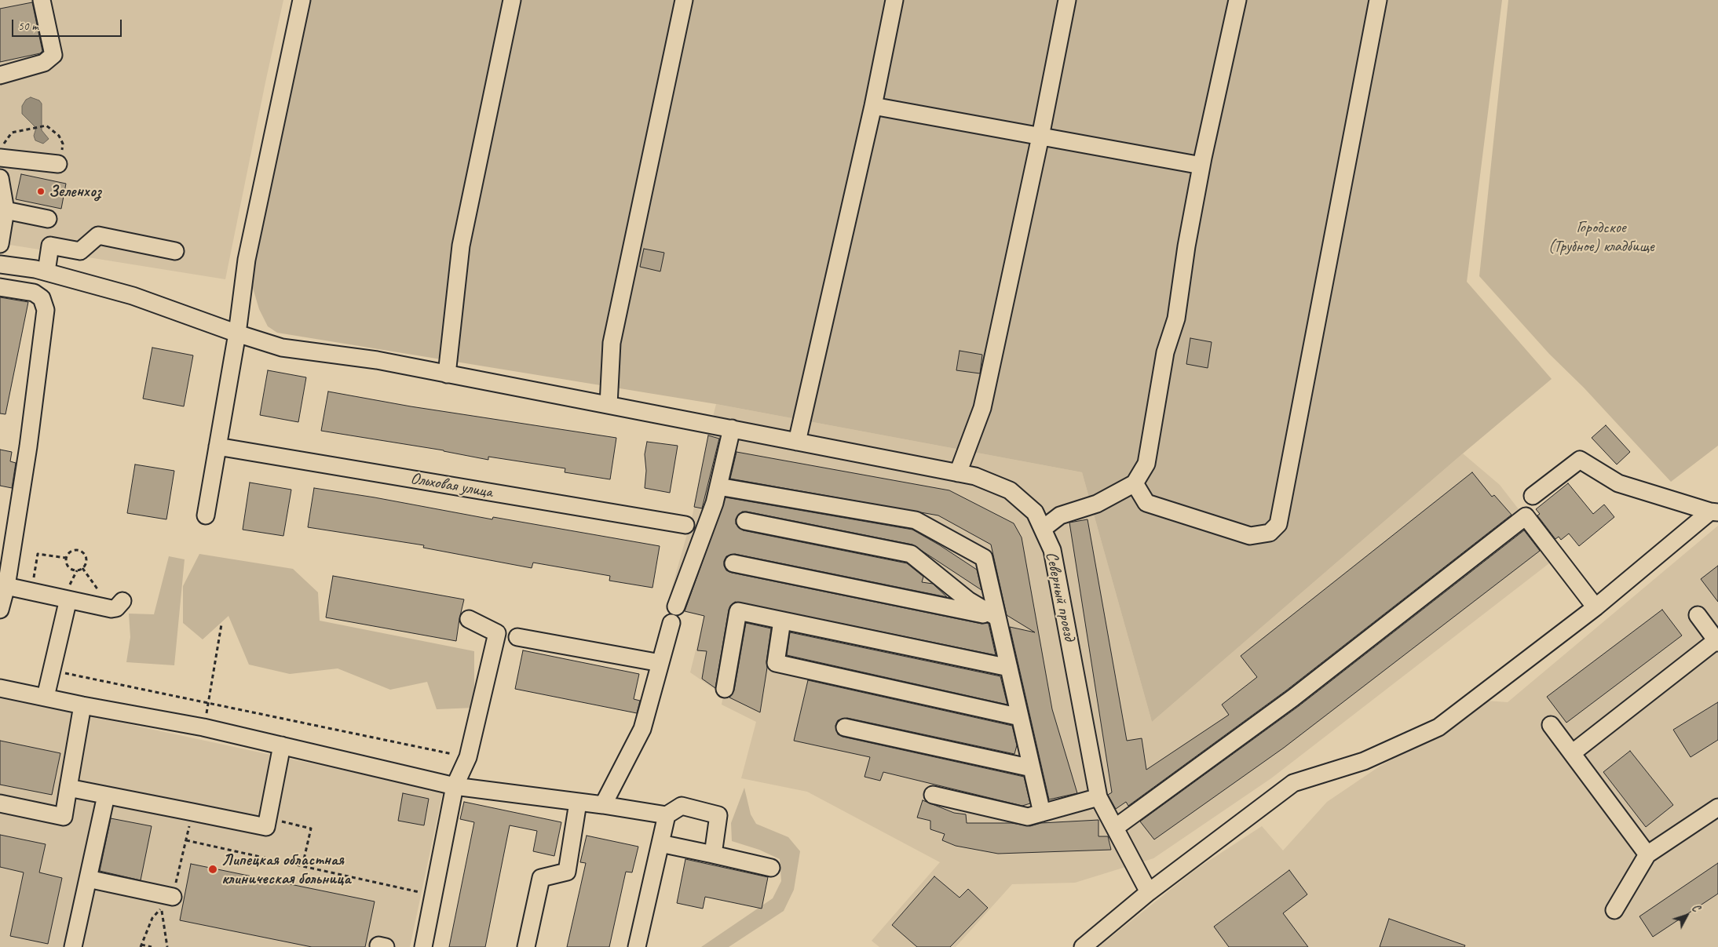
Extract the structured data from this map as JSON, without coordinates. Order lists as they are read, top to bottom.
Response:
{
  "streets": {
    "street": ["Ольховая улица", "Северный проезд"]
  },
  "parks": ["Городское (Трубное) кладбище"],
  "places": ["Зеленхоз", "Липецкая областная клиническая больница"],
  "scale_bar": "50 m",
  "north": "top right"
}
